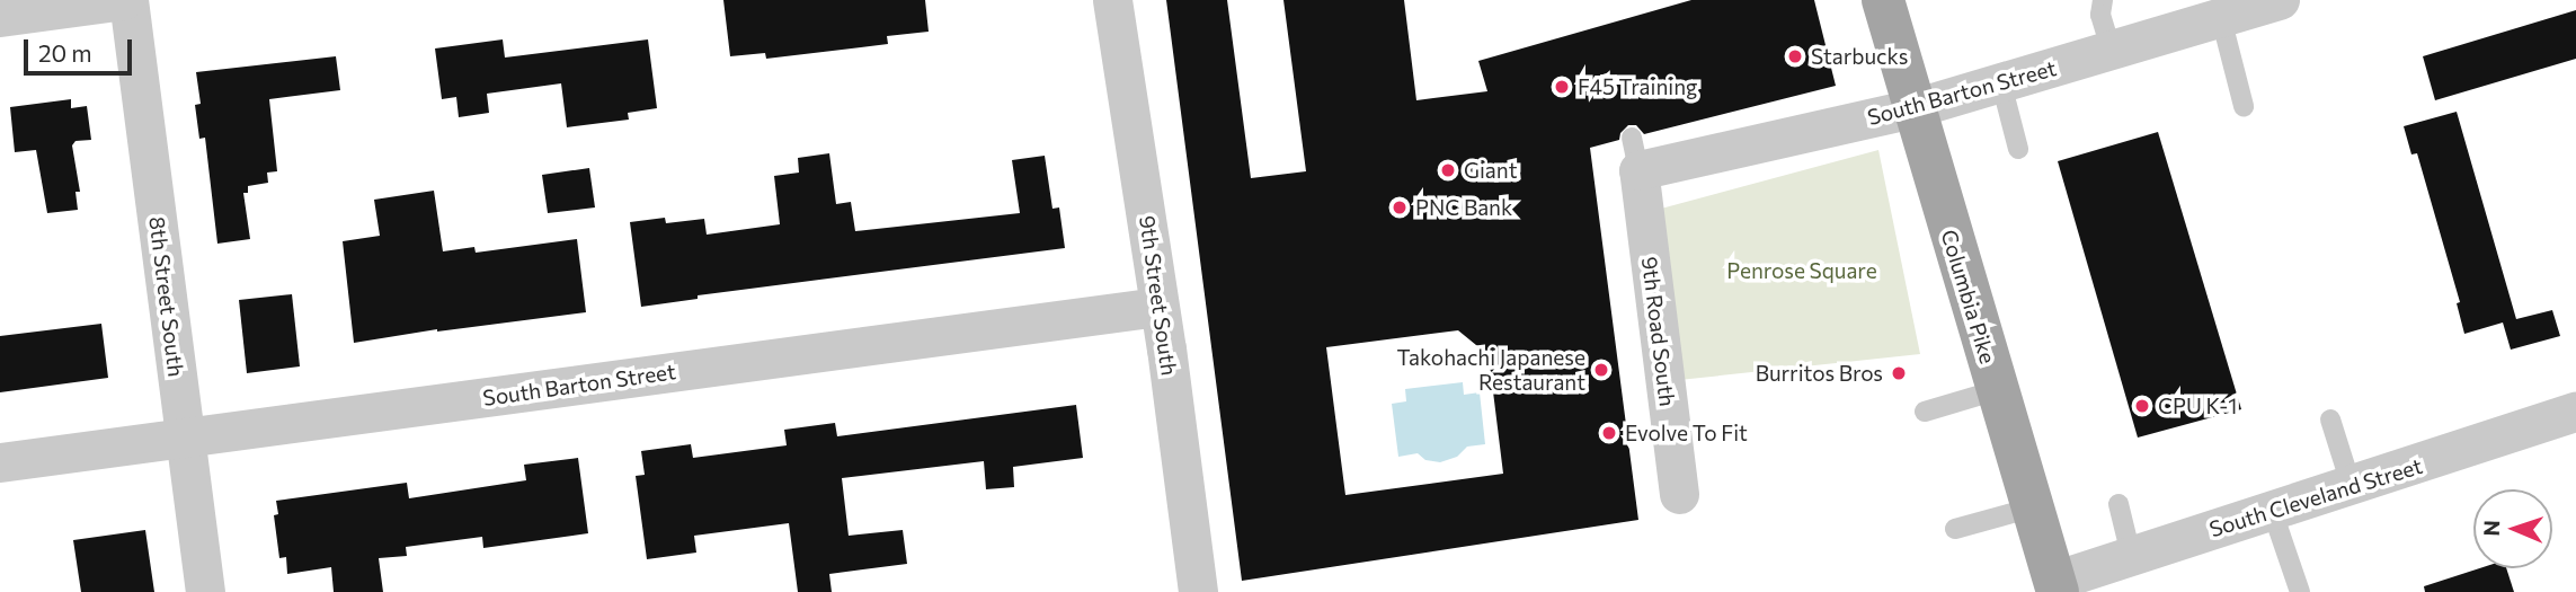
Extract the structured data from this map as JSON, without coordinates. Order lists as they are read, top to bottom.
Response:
{
  "streets": {
    "main road": ["Columbia Pike"],
    "street": [
      "South Barton Street",
      "9th Street South",
      "8th Street South",
      "9th Road South",
      "South Cleveland Street"
    ]
  },
  "crossings": [
    ["South Barton Street", "9th Street South"],
    ["South Barton Street", "8th Street South"],
    ["South Barton Street", "Columbia Pike"],
    ["South Barton Street", "9th Road South"],
    ["Columbia Pike", "South Cleveland Street"]
  ],
  "parks": ["Penrose Square"],
  "places": [
    "Starbucks",
    "F45 Training",
    "Giant",
    "PNC Bank",
    "Takohachi Japanese Restaurant",
    "Burritos Bros",
    "CPU K-1",
    "Evolve To Fit"
  ],
  "scale_bar": "20 m",
  "north": "left"
}
